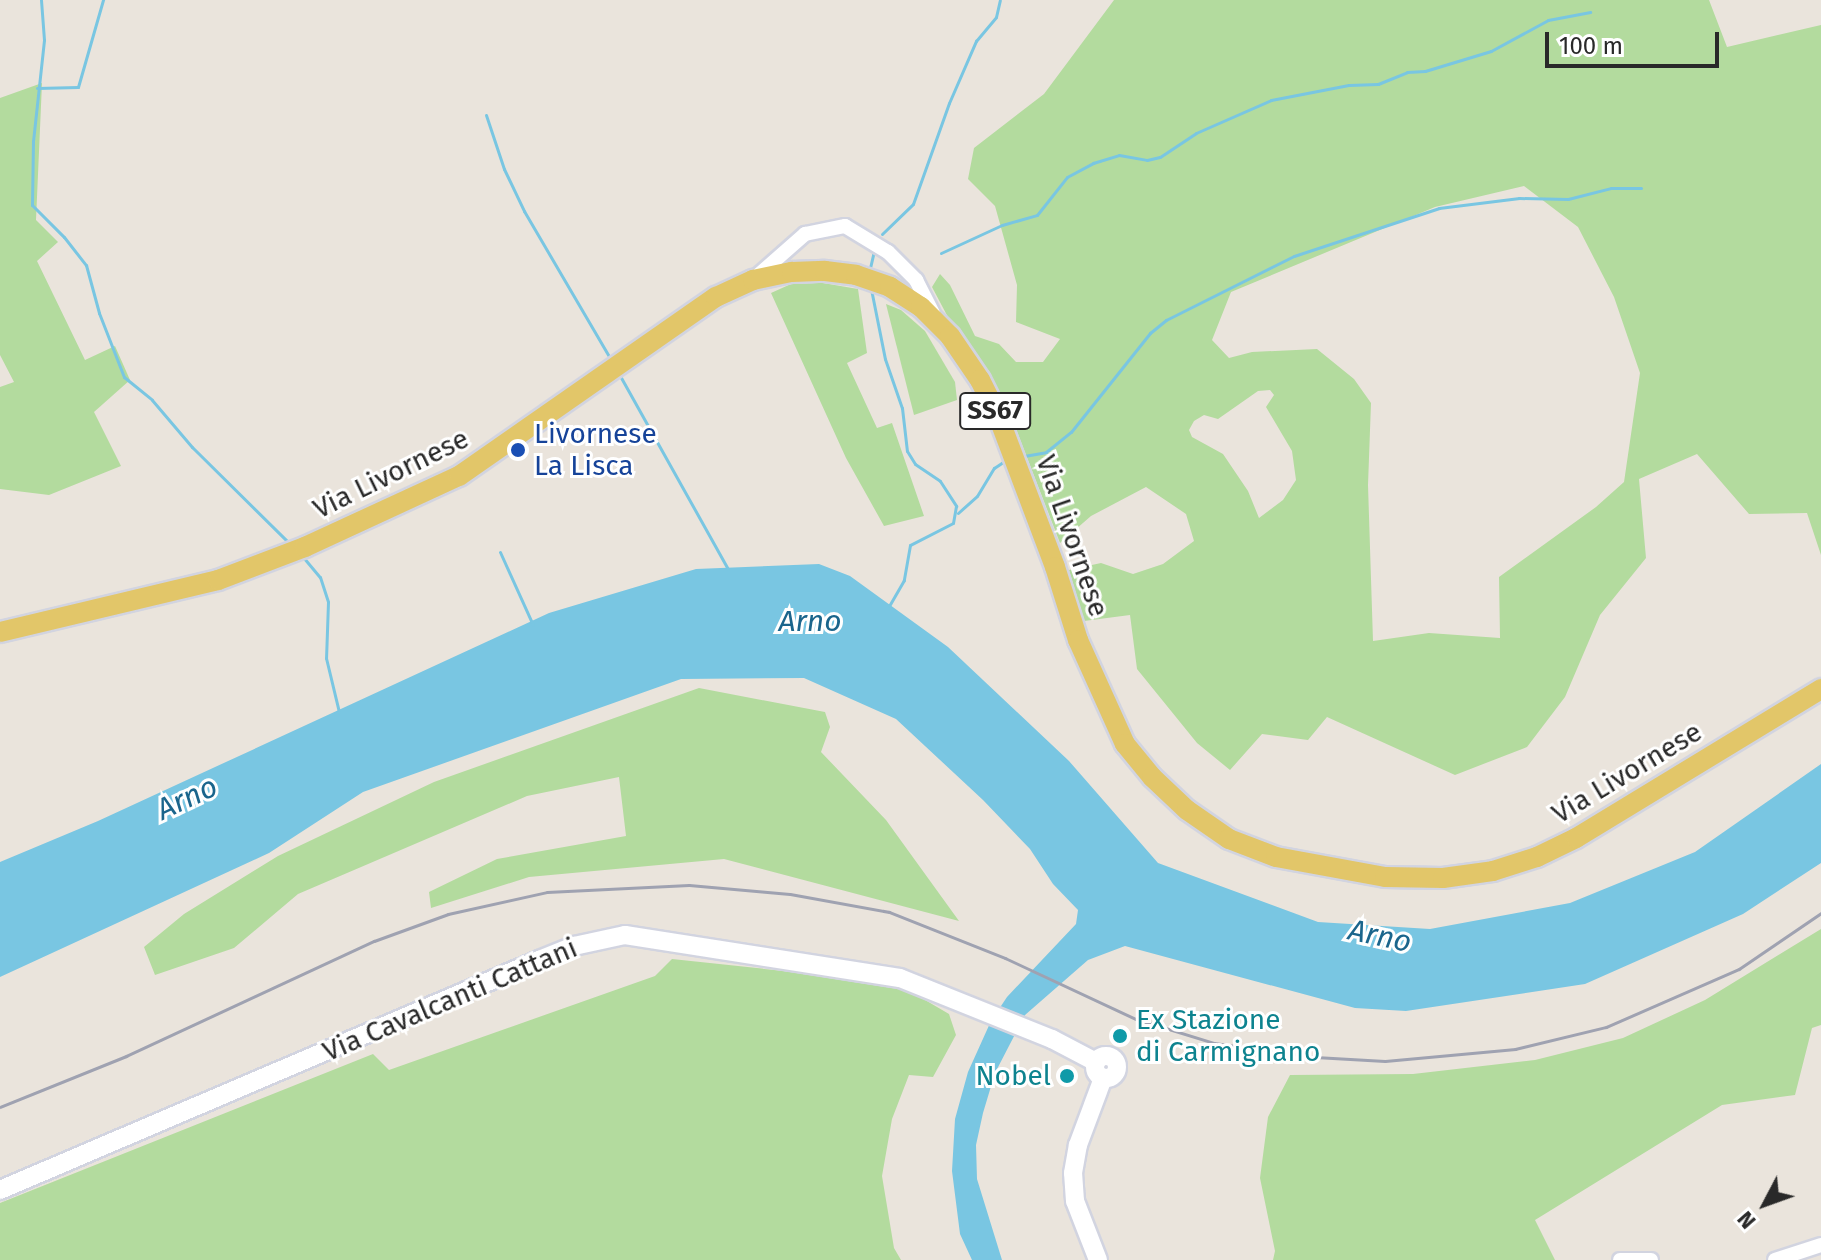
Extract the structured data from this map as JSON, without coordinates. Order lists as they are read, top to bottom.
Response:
{
  "streets": {
    "main road": ["SS67", "Via Livornese"],
    "street": ["Via Cavalcanti Cattani"]
  },
  "water": ["Arno"],
  "places": ["Livornese La Lisca", "Ex Stazione di Carmignano", "Nobel"],
  "scale_bar": "100 m",
  "north": "bottom left"
}
